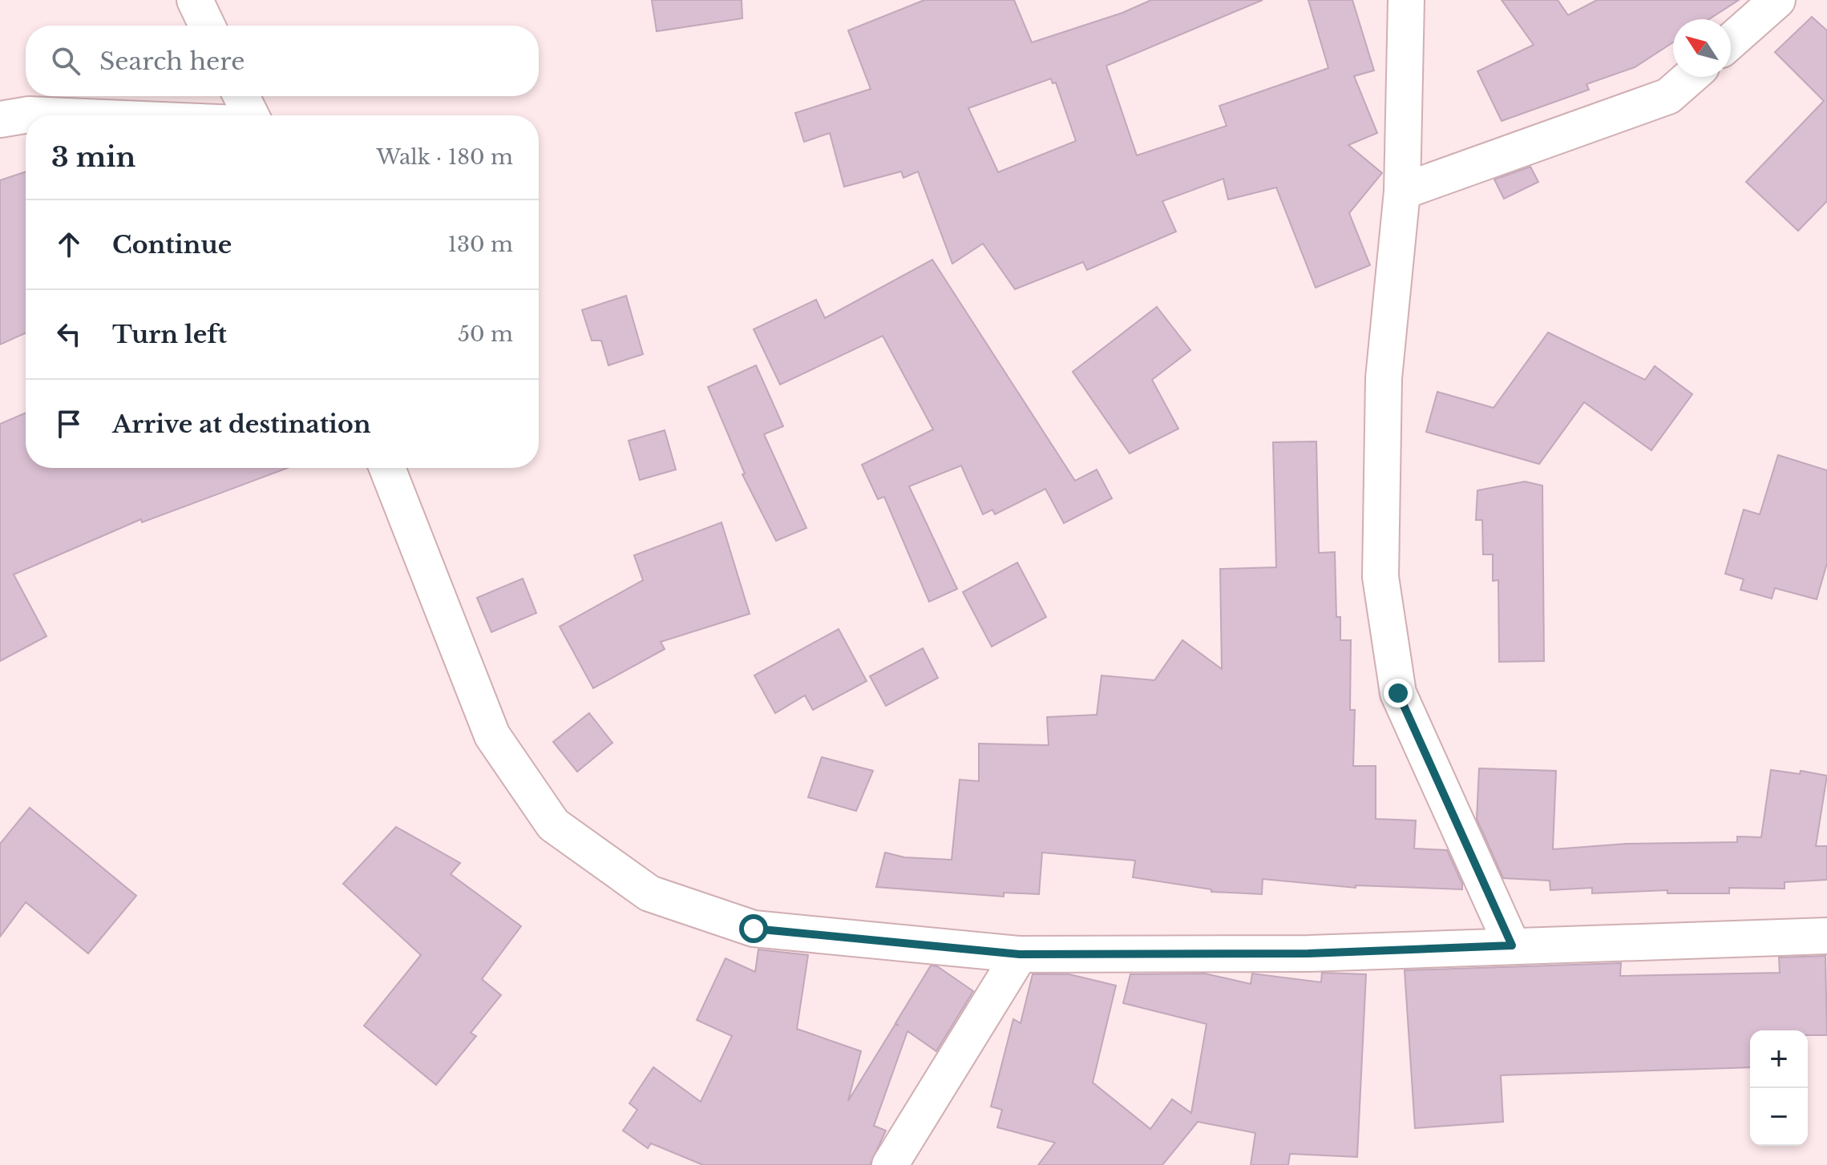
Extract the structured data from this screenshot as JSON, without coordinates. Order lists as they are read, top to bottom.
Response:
{
  "north": "top left",
  "page": {
    "search": "Search here",
    "heading": ["3 min", "Walk · 180 m"],
    "list": [
      ["Continue", "130 m"],
      ["Turn left", "50 m"],
      "Arrive at destination"
    ],
    "map_buttons": ["+", "−"]
  }
}
